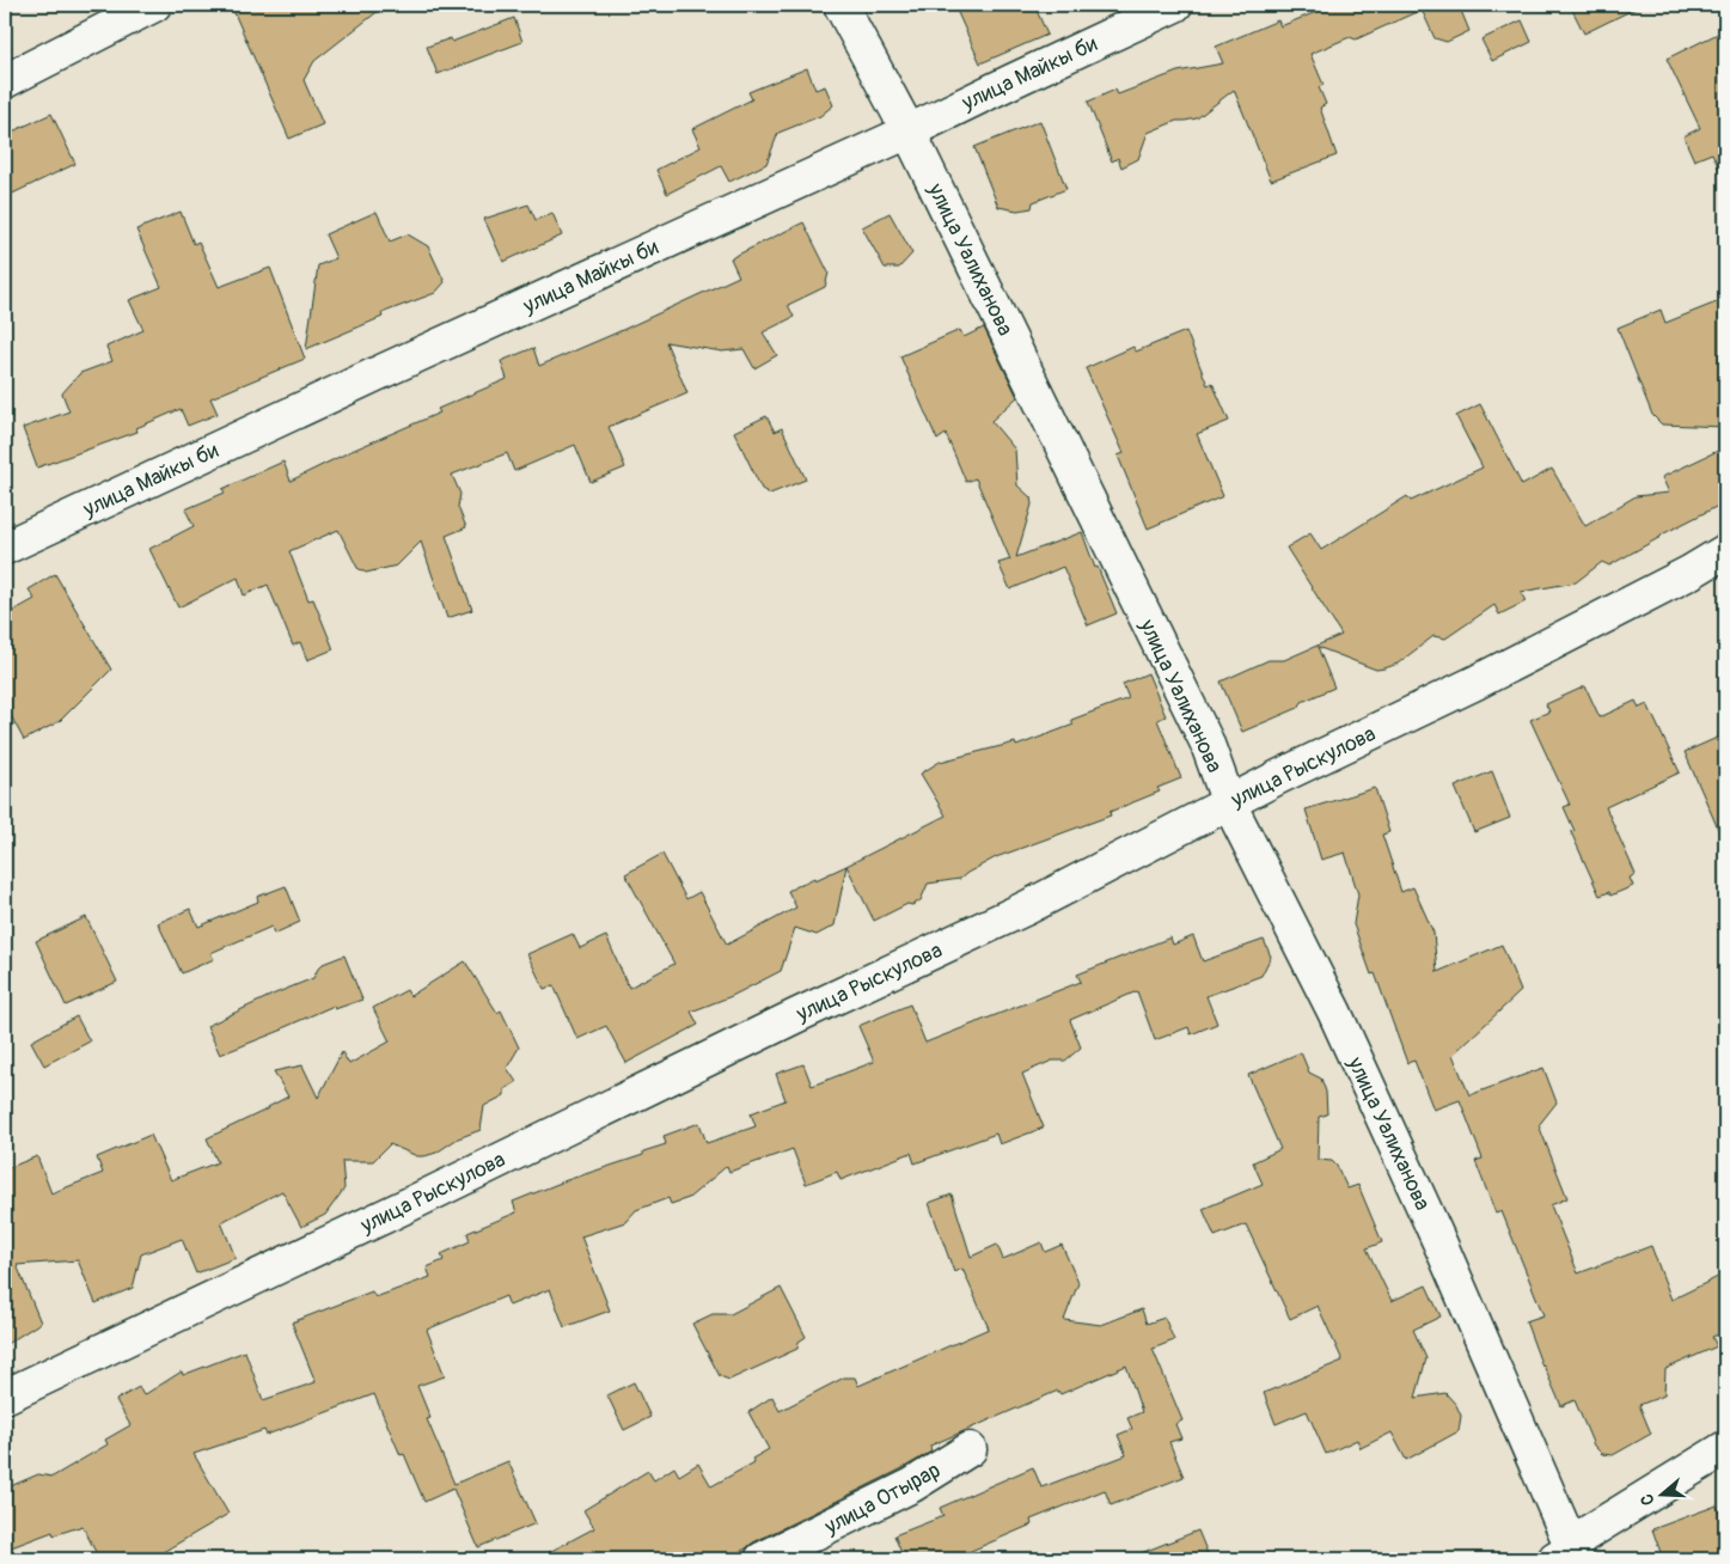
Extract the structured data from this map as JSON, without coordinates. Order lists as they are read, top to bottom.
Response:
{
  "streets": {
    "street": [
      "улица Майкы би",
      "улица Уалиханова",
      "улица Рыскулова",
      "улица Отырар"
    ]
  },
  "crossings": [
    ["улица Майкы би", "улица Уалиханова"],
    ["улица Уалиханова", "улица Рыскулова"]
  ],
  "north": "left"
}
